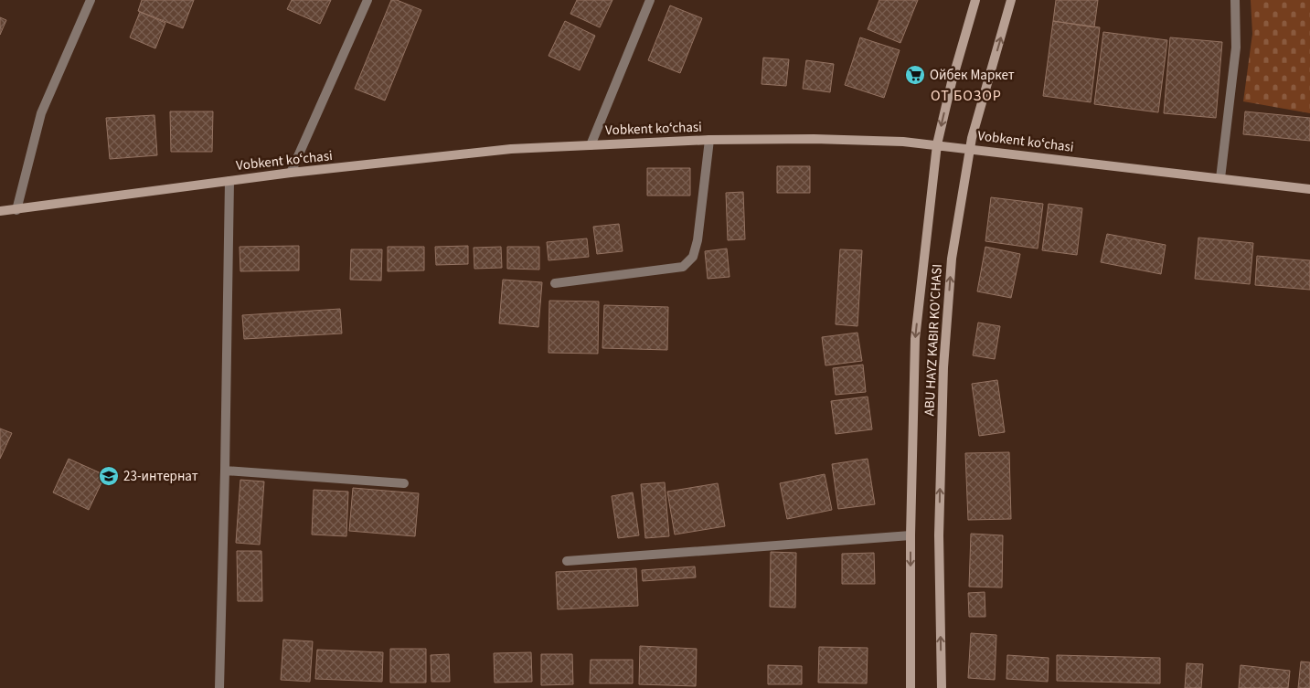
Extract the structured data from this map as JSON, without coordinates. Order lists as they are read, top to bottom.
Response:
{
  "streets": {
    "main road": ["Vobkent koʻchasi", "ABU HAYZ KABIR KO'CHASI"]
  },
  "crossings": [
    ["Vobkent koʻchasi", "ABU HAYZ KABIR KO'CHASI"]
  ],
  "districts": ["ОТ БОЗОР"],
  "places": {
    "supermarket": ["Ойбек Маркет"],
    "school or university": ["23-интернат"]
  }
}
